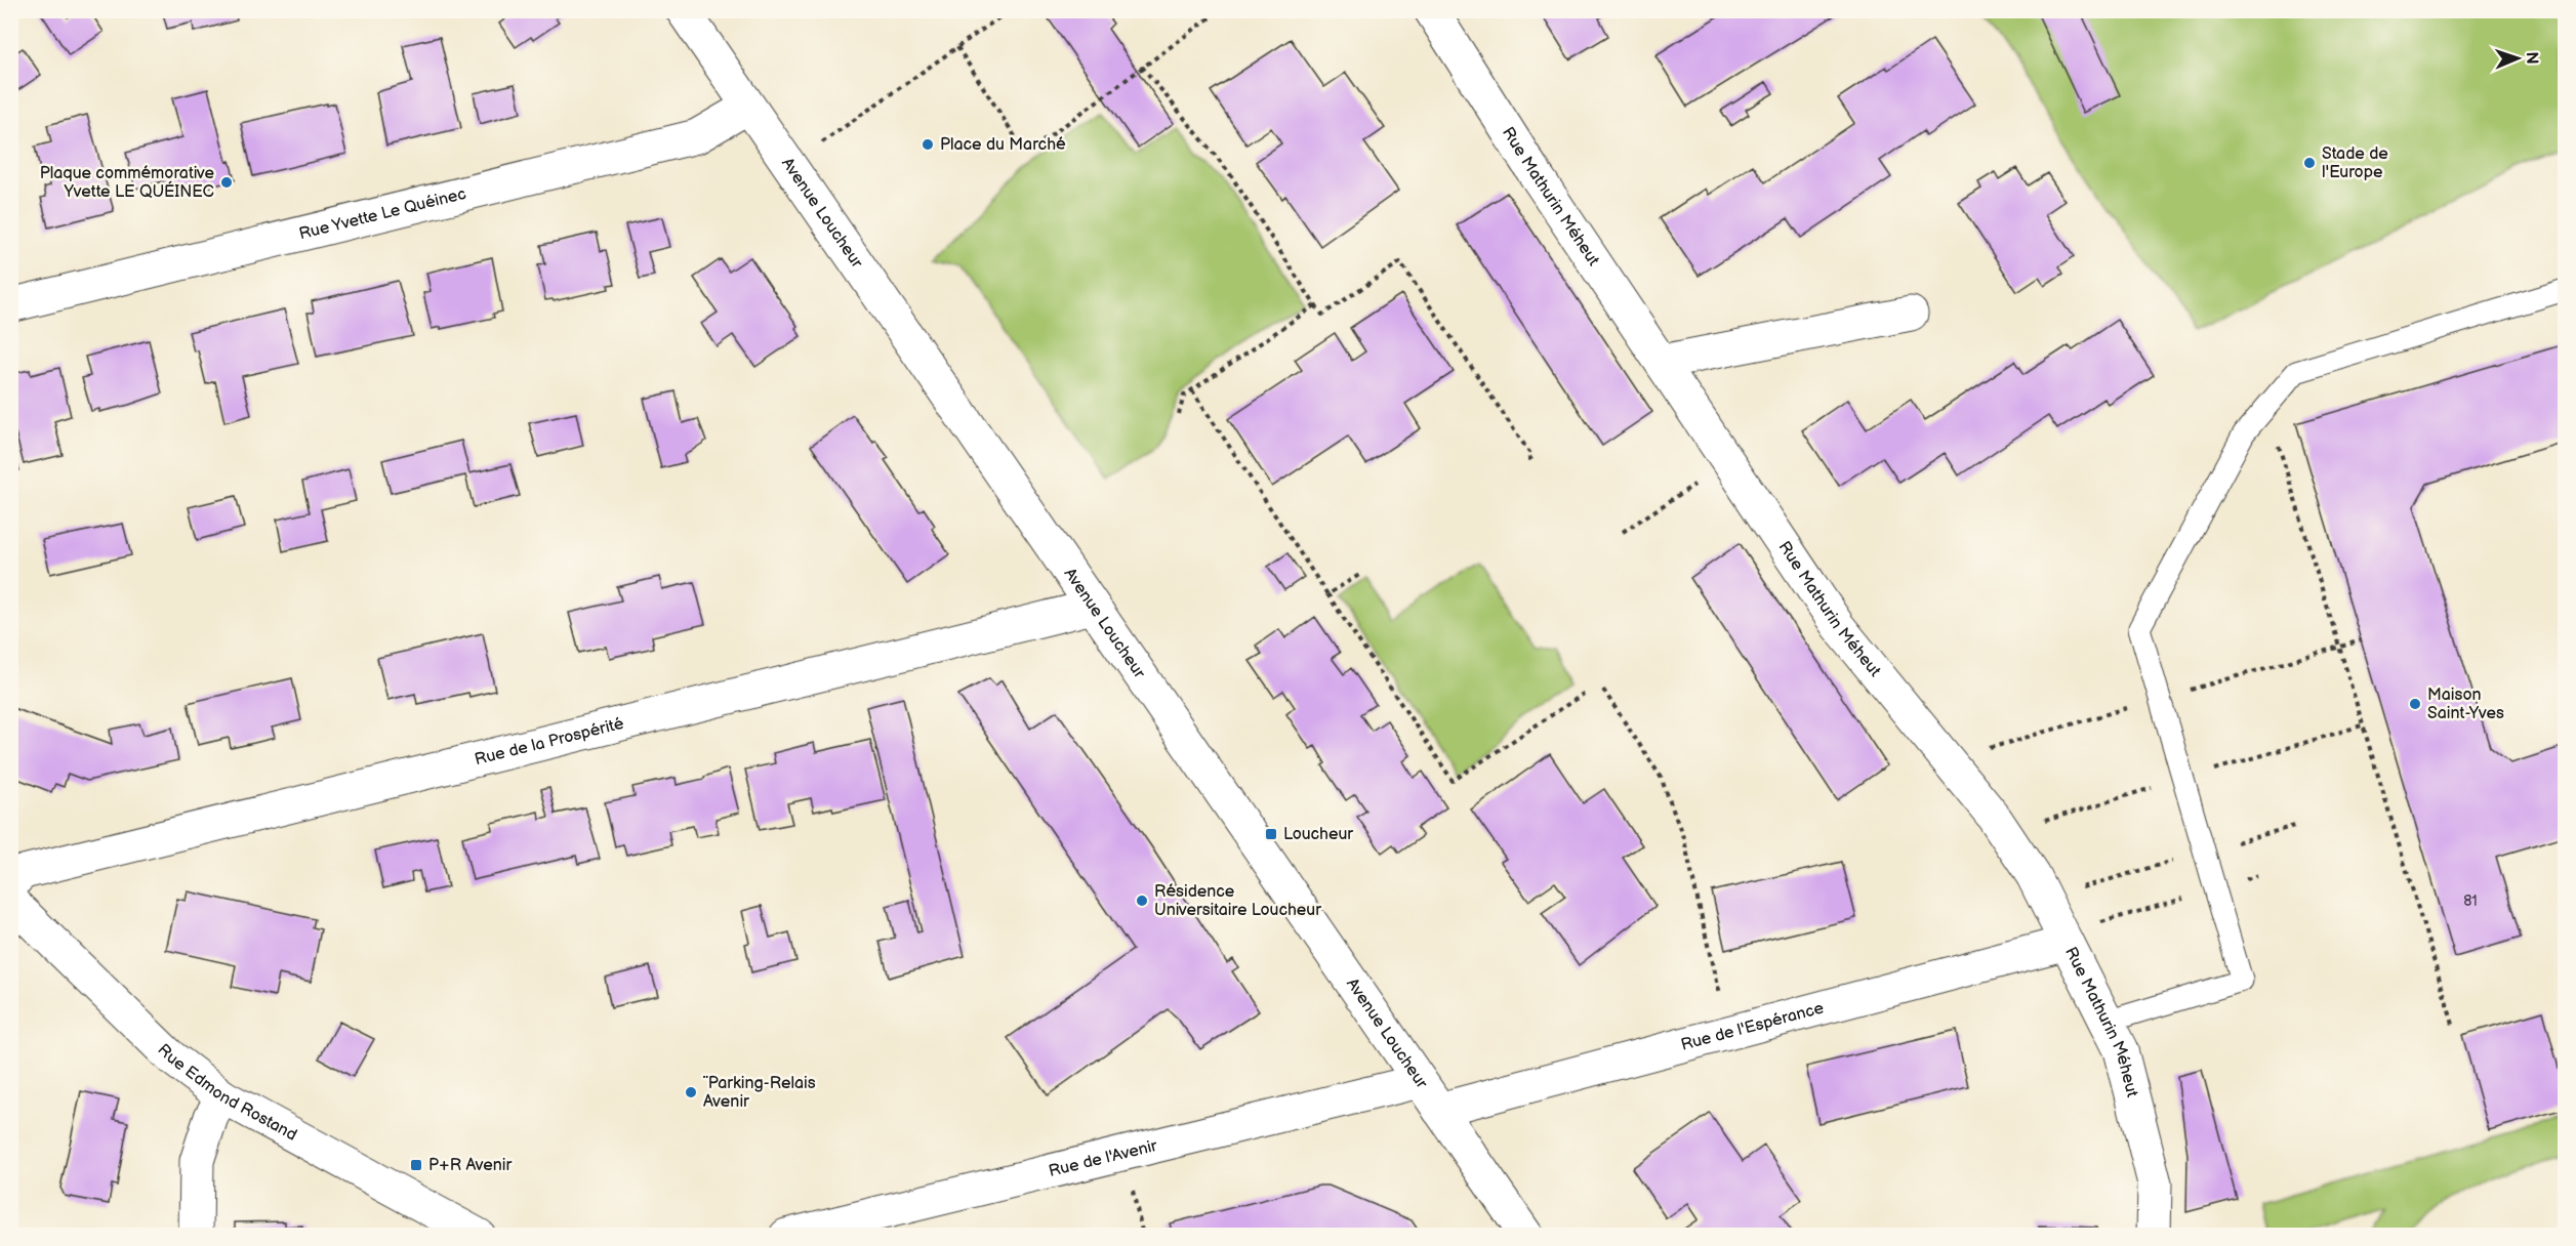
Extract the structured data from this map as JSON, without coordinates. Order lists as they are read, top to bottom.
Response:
{
  "streets": {
    "street": [
      "Rue Mathurin Méheut",
      "Avenue Loucheur",
      "Rue Yvette Le Quéinec",
      "Rue de la Prospérité",
      "Rue de l'Espérance",
      "Rue Edmond Rostand",
      "Rue de l'Avenir"
    ]
  },
  "crossings": [
    ["Rue Mathurin Méheut", "Rue de l'Espérance"],
    ["Avenue Loucheur", "Rue Yvette Le Quéinec"],
    ["Avenue Loucheur", "Rue de la Prospérité"],
    ["Avenue Loucheur", "Rue de l'Espérance"],
    ["Avenue Loucheur", "Rue de l'Avenir"]
  ],
  "places": {
    "other": [
      "Place du Marché",
      "Stade de l'Europe",
      "Plaque commémorative Yvette LE QUÉINEC",
      "Maison Saint-Yves",
      "Résidence Universitaire Loucheur",
      "¨Parking-Relais Avenir"
    ],
    "transit": ["Loucheur", "P+R Avenir"]
  },
  "house_numbers": ["81"],
  "north": "right"
}
